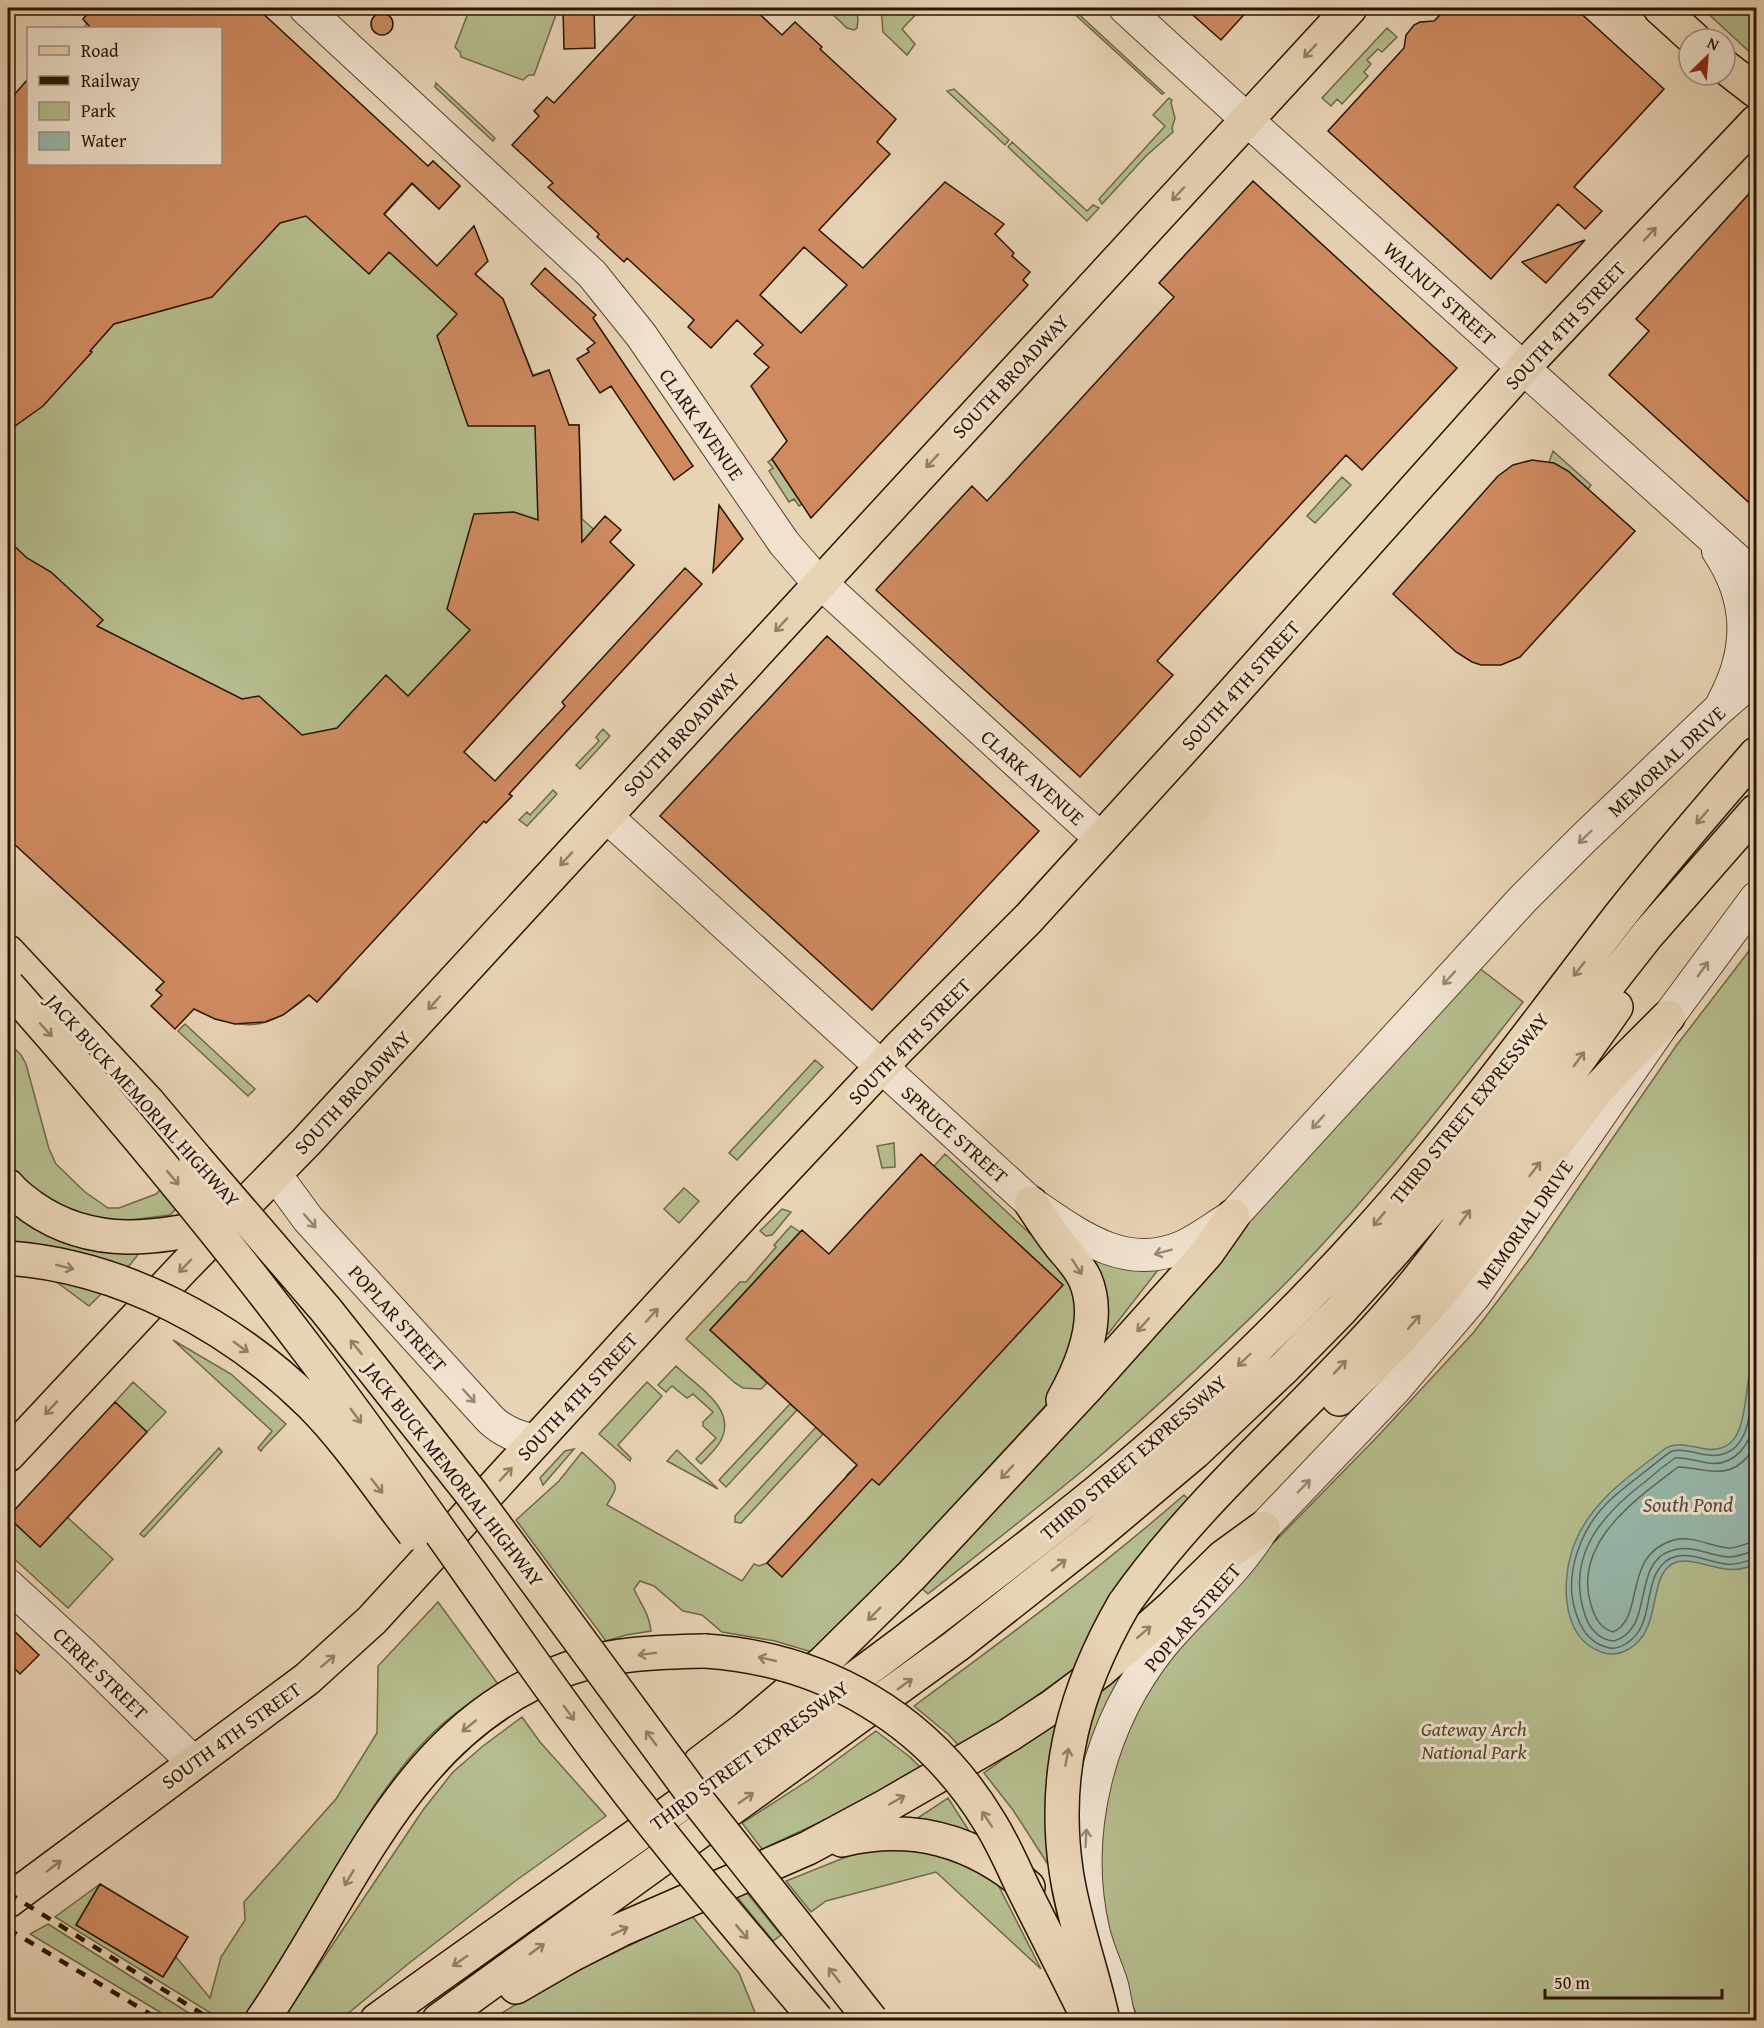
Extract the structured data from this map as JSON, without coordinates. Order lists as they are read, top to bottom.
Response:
{
  "streets": {
    "main road": [
      "SOUTH 4TH STREET",
      "SOUTH BROADWAY",
      "JACK BUCK MEMORIAL HIGHWAY",
      "THIRD STREET EXPRESSWAY"
    ],
    "street": [
      "WALNUT STREET",
      "CLARK AVENUE",
      "MEMORIAL DRIVE",
      "SPRUCE STREET",
      "POPLAR STREET",
      "CERRE STREET"
    ]
  },
  "crossings": [
    ["WALNUT STREET", "SOUTH 4TH STREET"],
    ["WALNUT STREET", "SOUTH BROADWAY"],
    ["SOUTH 4TH STREET", "CLARK AVENUE"],
    ["SOUTH 4TH STREET", "SPRUCE STREET"],
    ["SOUTH 4TH STREET", "POPLAR STREET"],
    ["SOUTH 4TH STREET", "CERRE STREET"],
    ["SOUTH BROADWAY", "CLARK AVENUE"],
    ["SOUTH BROADWAY", "SPRUCE STREET"],
    ["SOUTH BROADWAY", "POPLAR STREET"],
    ["MEMORIAL DRIVE", "SPRUCE STREET"],
    ["MEMORIAL DRIVE", "POPLAR STREET"]
  ],
  "one_way": ["SOUTH 4TH STREET", "SOUTH BROADWAY"],
  "water": ["South Pond"],
  "parks": ["Gateway Arch National Park"],
  "legend": [
    "Road",
    "Railway",
    "Park",
    "Water"
  ],
  "scale_bar": "50 m",
  "north": "top right"
}
